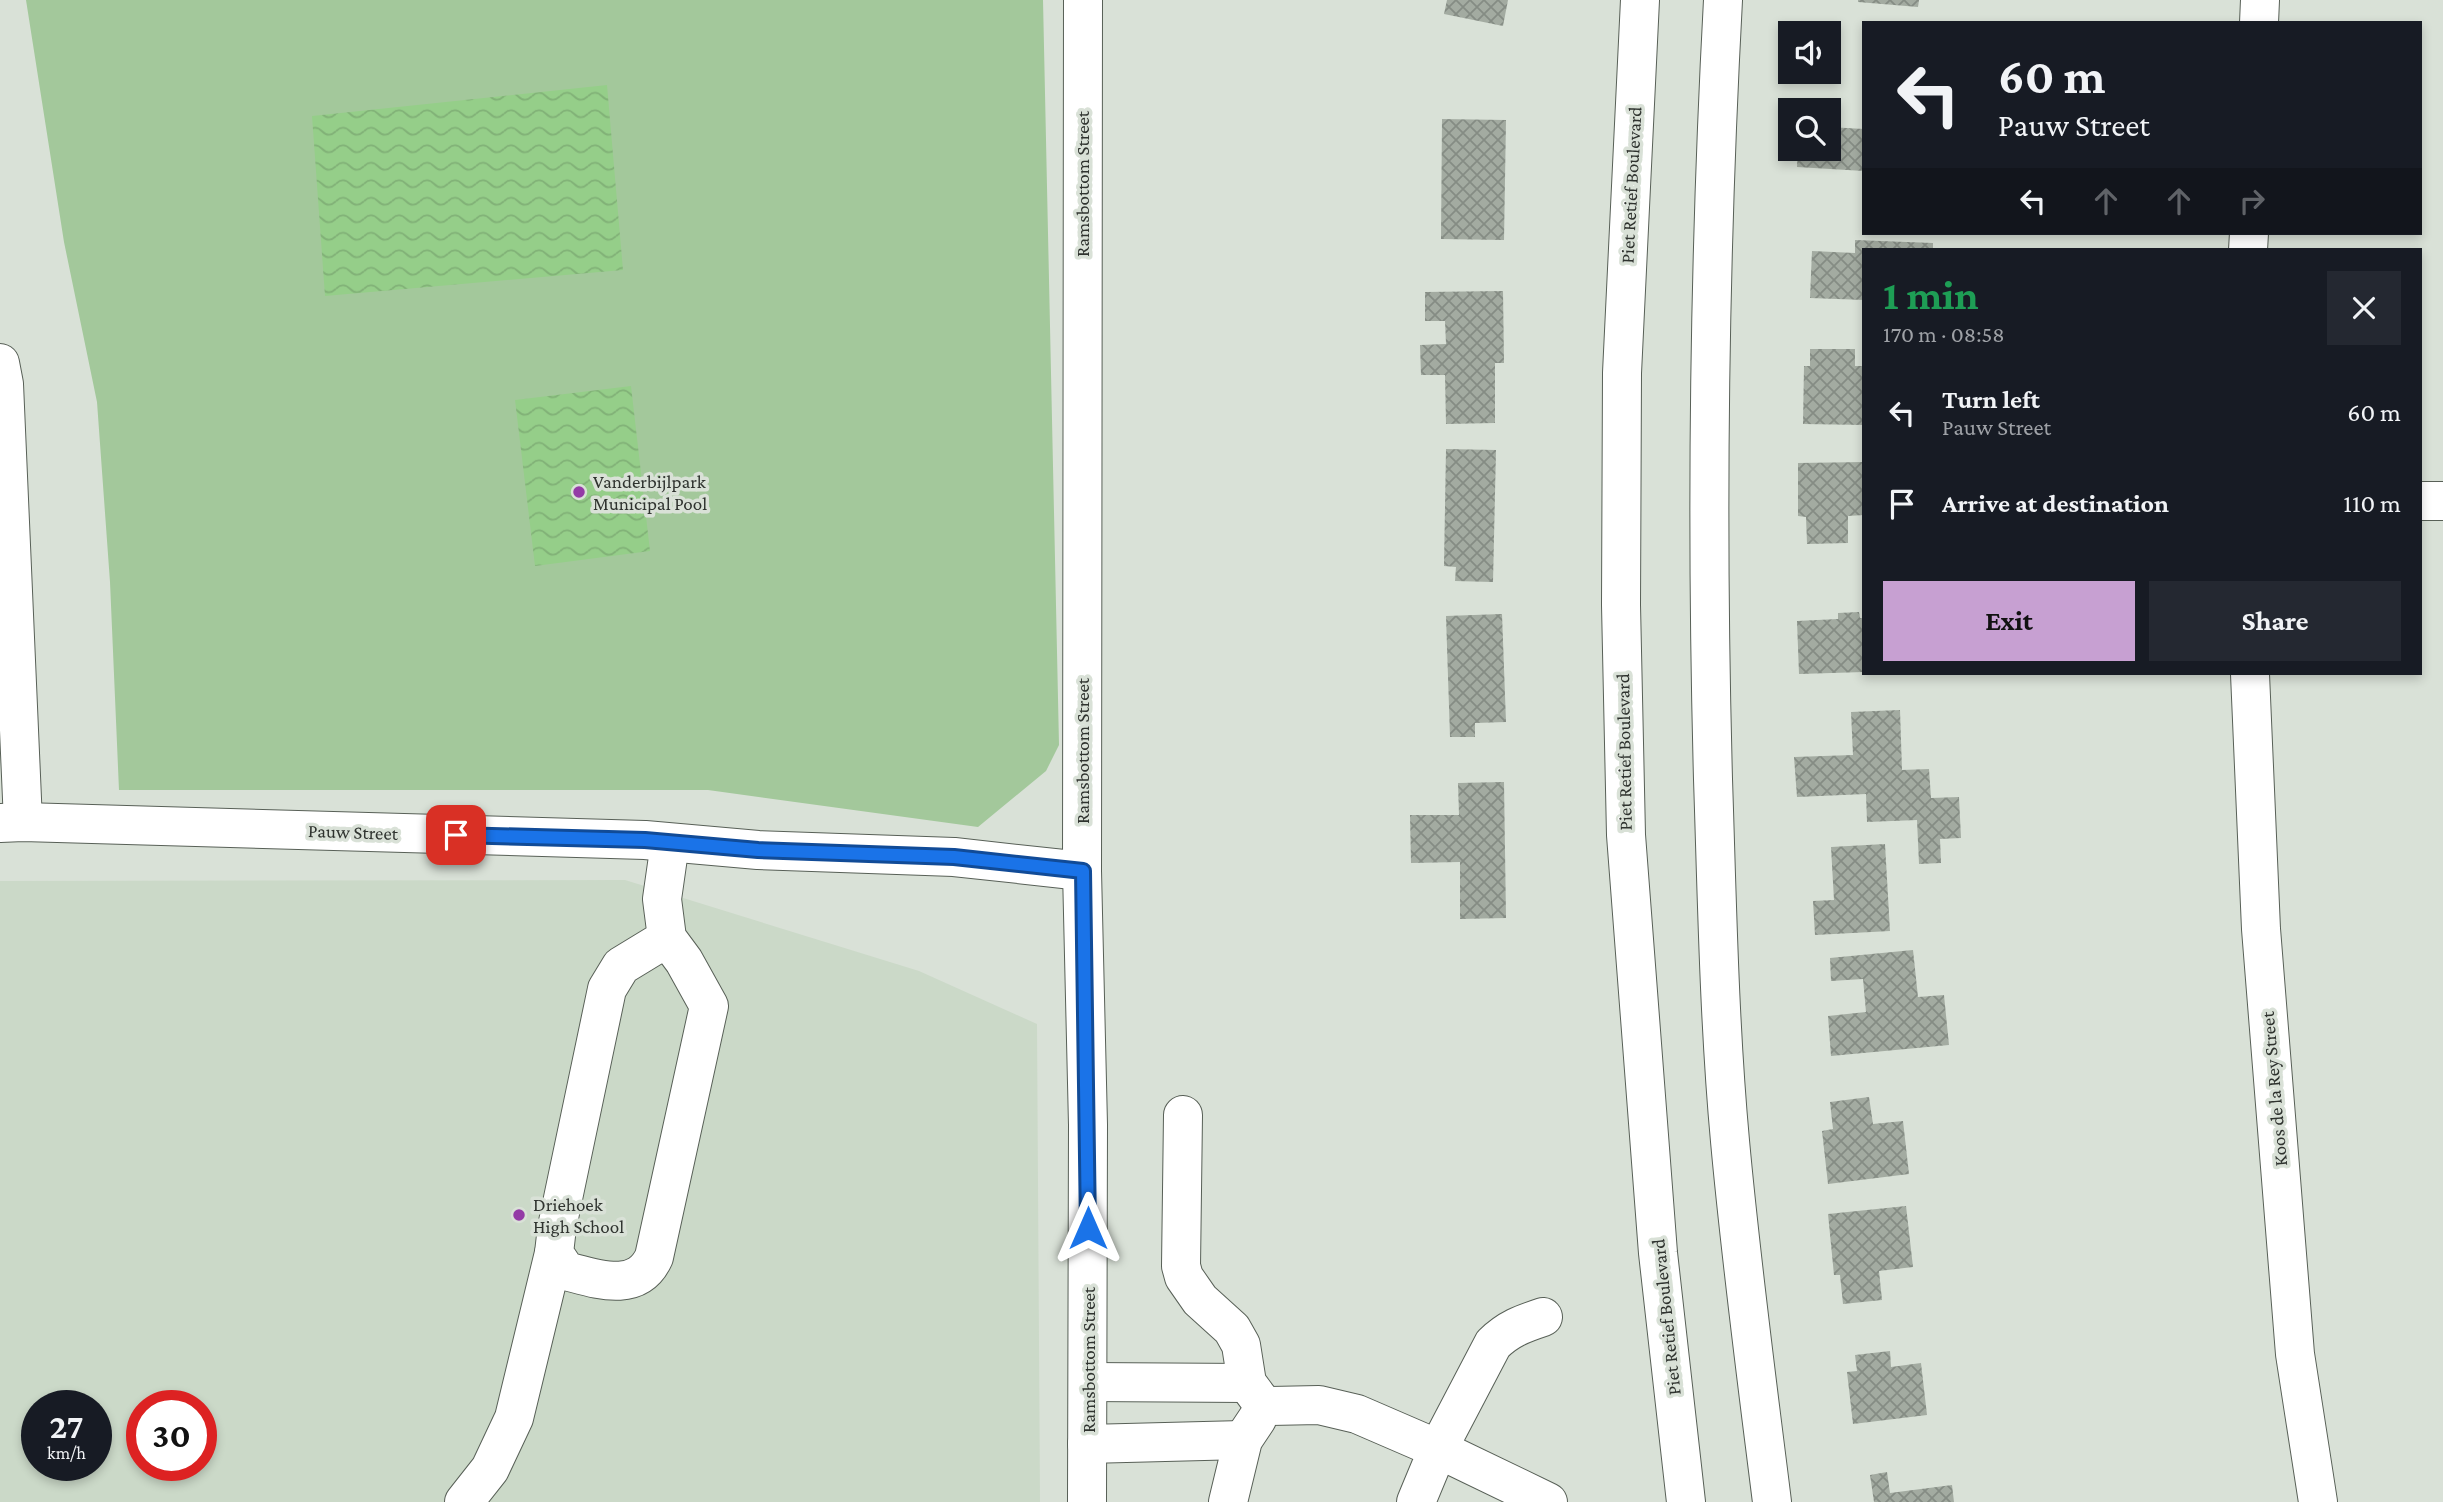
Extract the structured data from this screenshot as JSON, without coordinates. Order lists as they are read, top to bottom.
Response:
{
  "streets": {
    "street": [
      "Ramsbottom Street",
      "Piet Retief Boulevard",
      "Pauw Street",
      "Koos de la Rey Street"
    ]
  },
  "crossings": [
    ["Ramsbottom Street", "Pauw Street"]
  ],
  "places": ["Vanderbijlpark Municipal Pool", "Driehoek High School"],
  "page": {
    "turn": ["60 m", "Pauw Street"],
    "heading": ["1 min", "170 m · 08:58"],
    "list": [
      {
        "name": "Turn left",
        "note": "Pauw Street",
        "value": "60 m"
      },
      {
        "name": "Arrive at destination",
        "value": "110 m"
      }
    ],
    "buttons": ["Exit", "Share"],
    "speed": "27 km/h",
    "limit": "30"
  }
}
